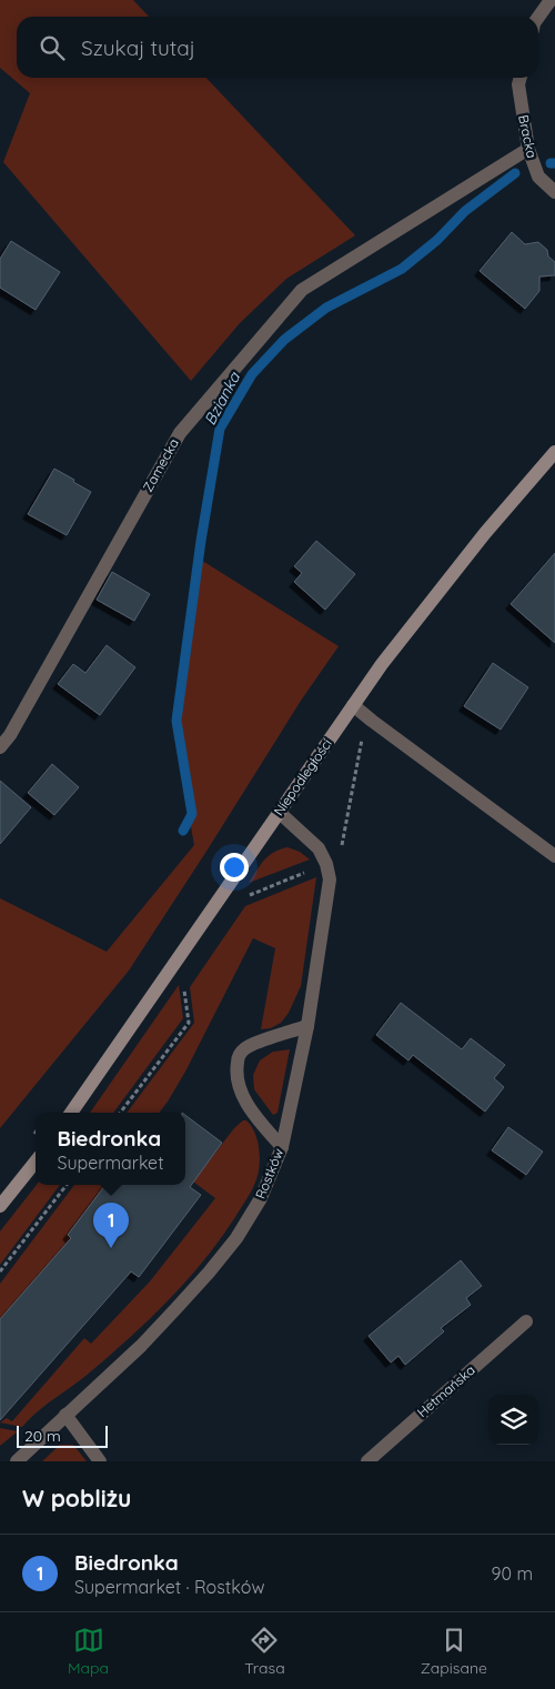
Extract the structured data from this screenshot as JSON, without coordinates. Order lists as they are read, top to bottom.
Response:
{
  "streets": {
    "street": [
      "Bracka",
      "Zamecka",
      "Niepodległości",
      "Rostków",
      "Hetmańska"
    ]
  },
  "crossings": [
    ["Bracka", "Zamecka"]
  ],
  "water": ["Bzianka"],
  "scale_bar": "20 m",
  "page": {
    "search": "Szukaj tutaj",
    "popup": ["Biedronka", "Supermarket"],
    "pins": "1",
    "scale": "20 m",
    "heading": "W pobliżu",
    "list": [
      {
        "mark": "1",
        "name": "Biedronka",
        "note": "Supermarket · Rostków",
        "value": "90 m"
      }
    ],
    "nav": ["Mapa", "Trasa", "Zapisane"]
  }
}
